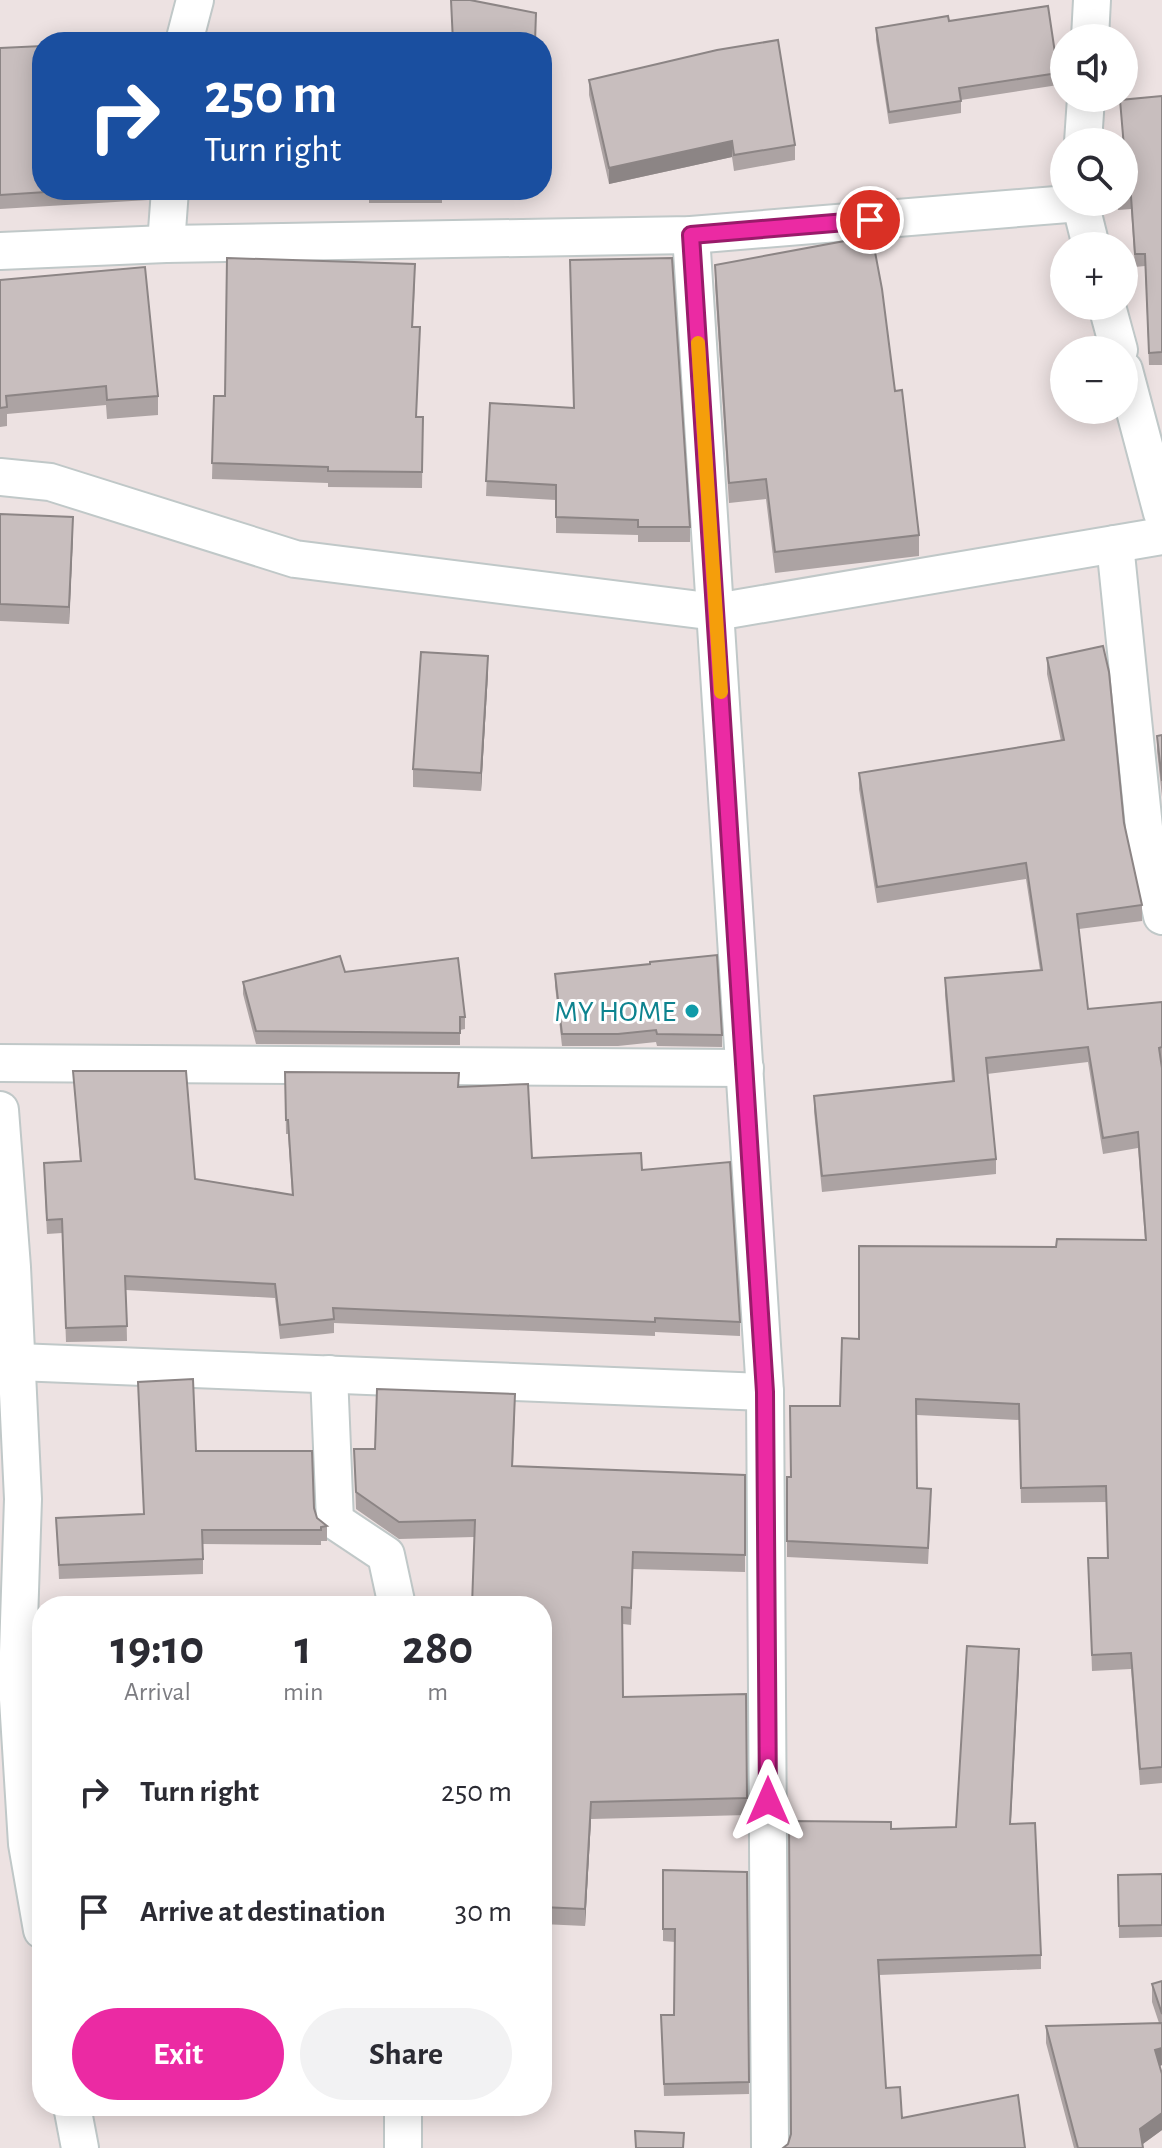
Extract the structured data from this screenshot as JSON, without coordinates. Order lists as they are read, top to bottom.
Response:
{
  "places": ["MY HOME"],
  "page": {
    "map_buttons": ["+", "−"],
    "turn": ["250 m", "Turn right"],
    "eta": [
      "19:10",
      "Arrival",
      "1",
      "min",
      "280",
      "m"
    ],
    "list": [
      {
        "name": "Turn right",
        "value": "250 m"
      },
      {
        "name": "Arrive at destination",
        "value": "30 m"
      }
    ],
    "buttons": ["Exit", "Share"]
  }
}
